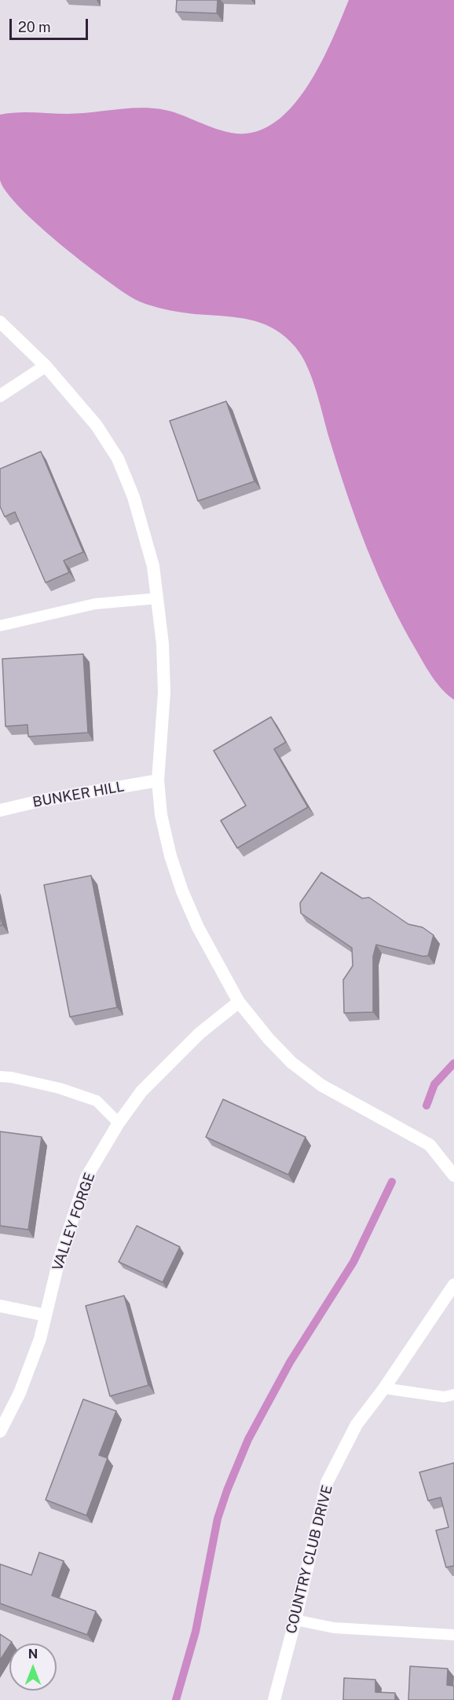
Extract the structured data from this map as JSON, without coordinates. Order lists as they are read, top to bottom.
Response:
{
  "streets": {
    "street": ["BUNKER HILL", "VALLEY FORGE", "COUNTRY CLUB DRIVE"]
  },
  "scale_bar": "20 m",
  "north": "top"
}
